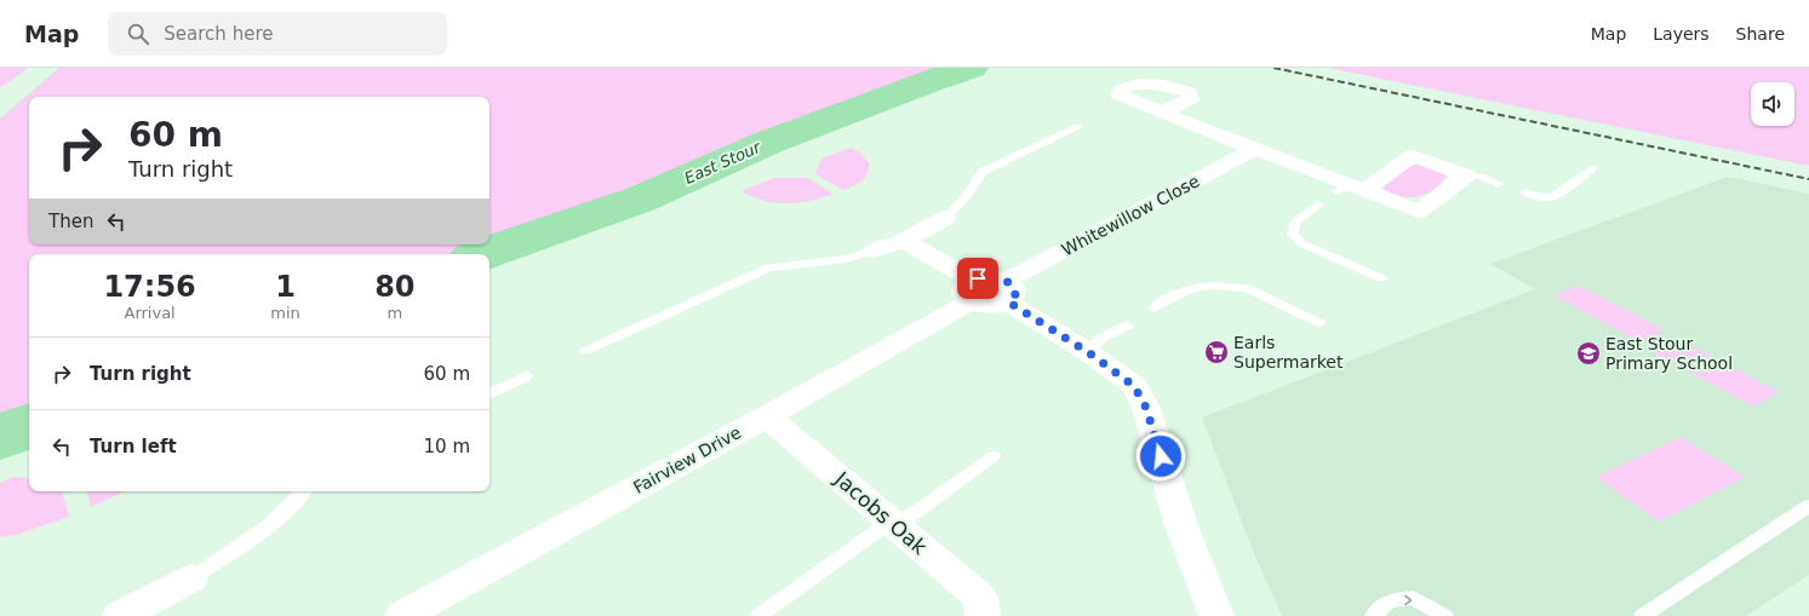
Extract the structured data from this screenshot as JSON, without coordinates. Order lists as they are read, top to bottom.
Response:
{
  "streets": {
    "street": ["Whitewillow Close", "Fairview Drive", "Jacobs Oak"]
  },
  "crossings": [
    ["Whitewillow Close", "Fairview Drive"],
    ["Fairview Drive", "Jacobs Oak"]
  ],
  "water": ["East Stour"],
  "places": {
    "supermarket": ["Earls Supermarket"],
    "school or university": ["East Stour Primary School"]
  },
  "page": {
    "header": "Map",
    "search": "Search here",
    "nav": ["Map", "Layers", "Share"],
    "turn": ["60 m", "Turn right"],
    "then": "Then",
    "eta": [
      "17:56",
      "Arrival",
      "1",
      "min",
      "80",
      "m"
    ],
    "list": [
      {
        "name": "Turn right",
        "value": "60 m"
      },
      {
        "name": "Turn left",
        "value": "10 m"
      }
    ]
  }
}
